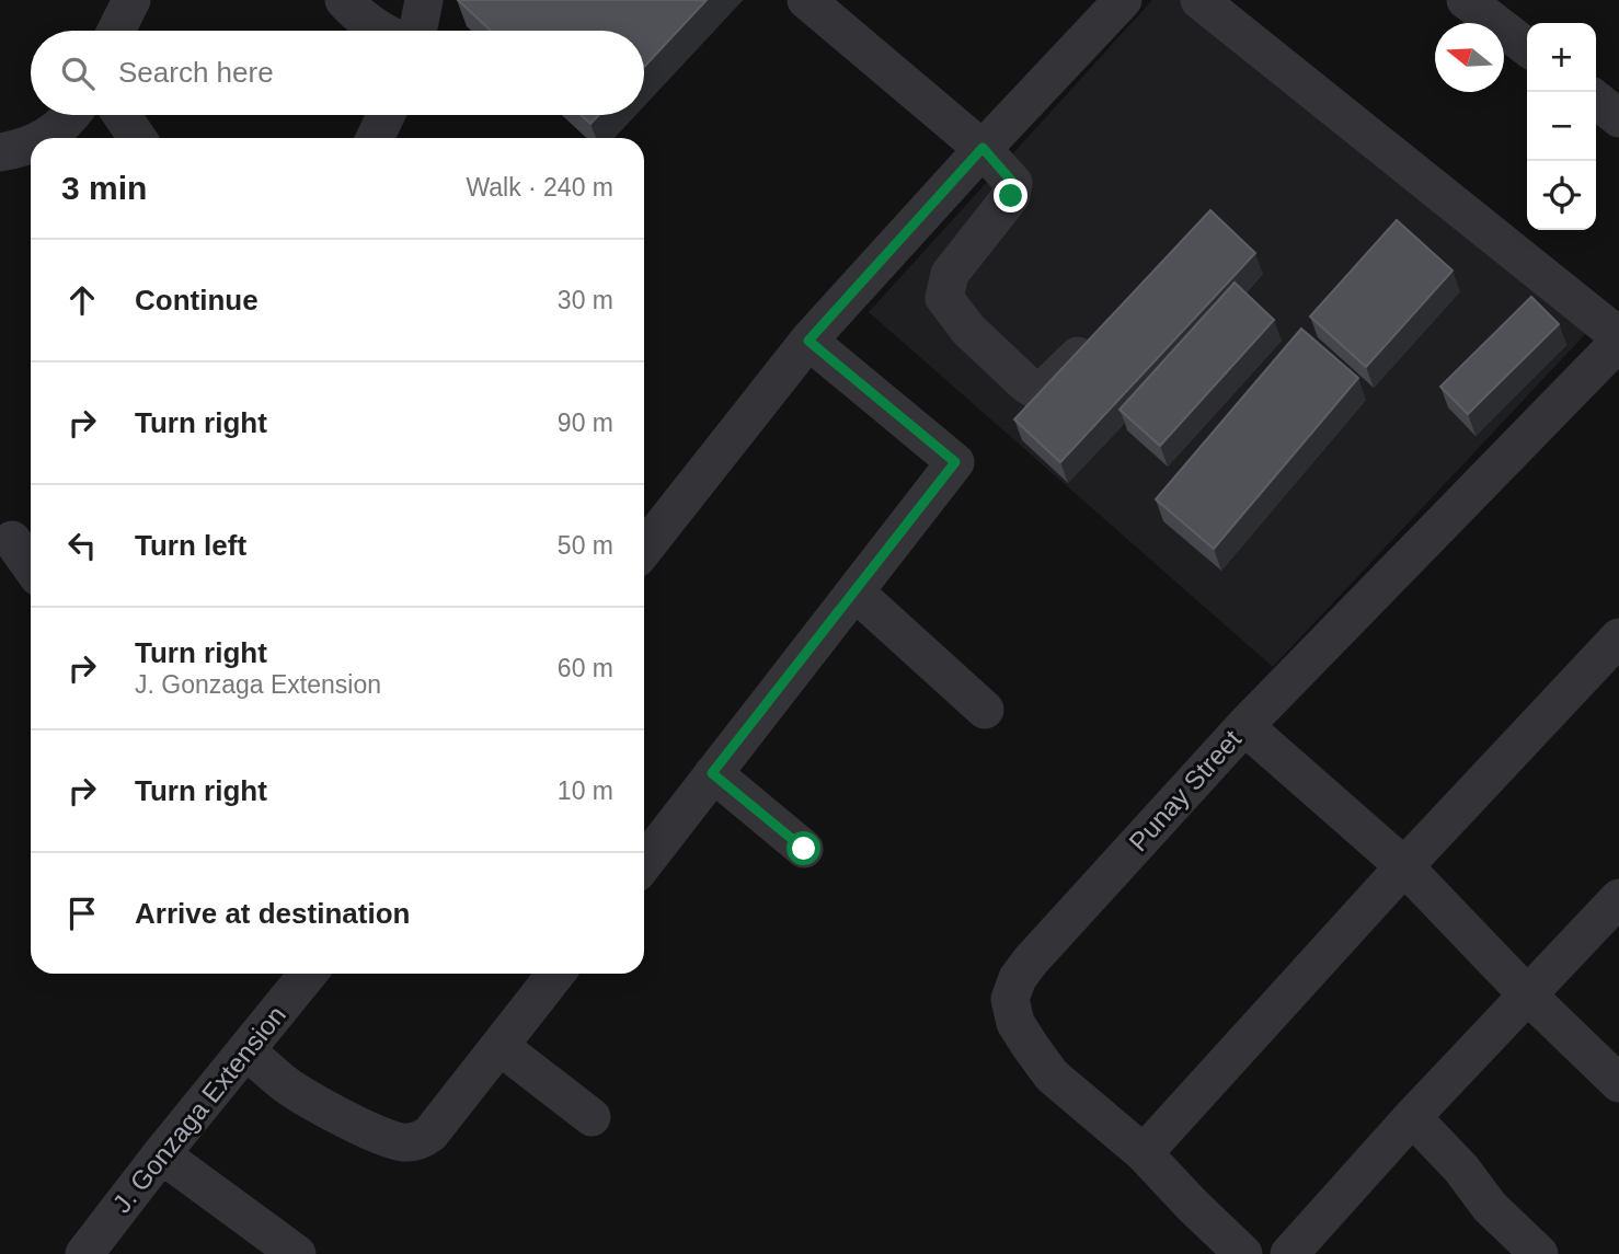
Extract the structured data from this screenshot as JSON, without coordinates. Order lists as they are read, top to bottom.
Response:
{
  "streets": {
    "street": ["Punay Street", "J. Gonzaga Extension"]
  },
  "north": "left",
  "page": {
    "map_buttons": ["+", "−"],
    "search": "Search here",
    "heading": ["3 min", "Walk · 240 m"],
    "list": [
      ["Continue", "30 m"],
      ["Turn right", "90 m"],
      ["Turn left", "50 m"],
      ["Turn right", "J. Gonzaga Extension", "60 m"],
      ["Turn right", "10 m"],
      "Arrive at destination"
    ]
  }
}
